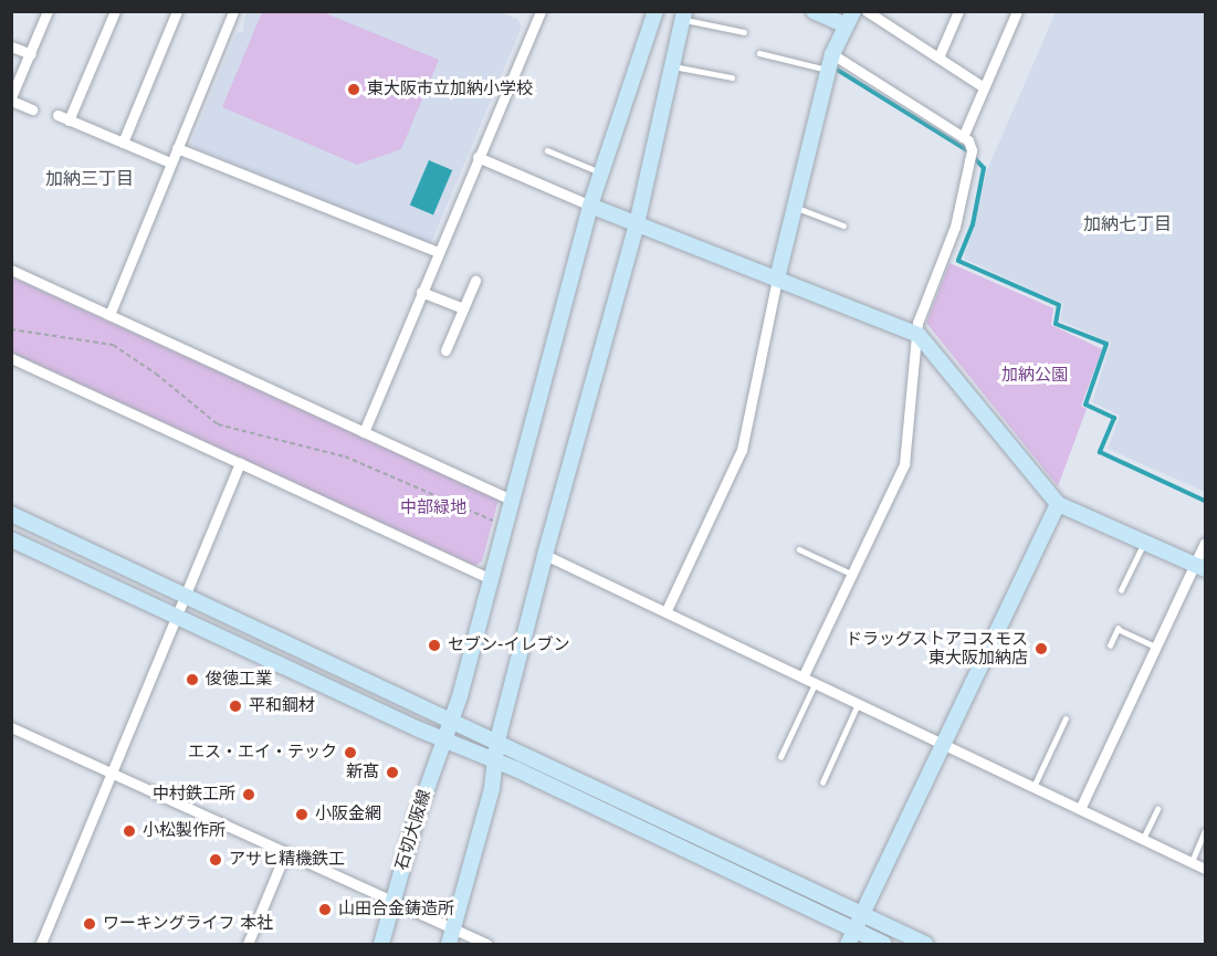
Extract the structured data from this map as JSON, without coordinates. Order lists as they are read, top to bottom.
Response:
{
  "streets": {
    "street": ["石切大阪線"]
  },
  "districts": ["加納三丁目", "加納七丁目"],
  "parks": ["加納公園", "中部緑地"],
  "places": [
    "東大阪市立加納小学校",
    "セブン-イレブン",
    "ドラッグストアコスモス 東大阪加納店",
    "俊徳工業",
    "平和鋼材",
    "エス・エイ・テック",
    "新髙",
    "中村鉄工所",
    "小阪金網",
    "小松製作所",
    "アサヒ精機鉄工",
    "山田合金鋳造所",
    "ワーキングライフ 本社"
  ]
}
